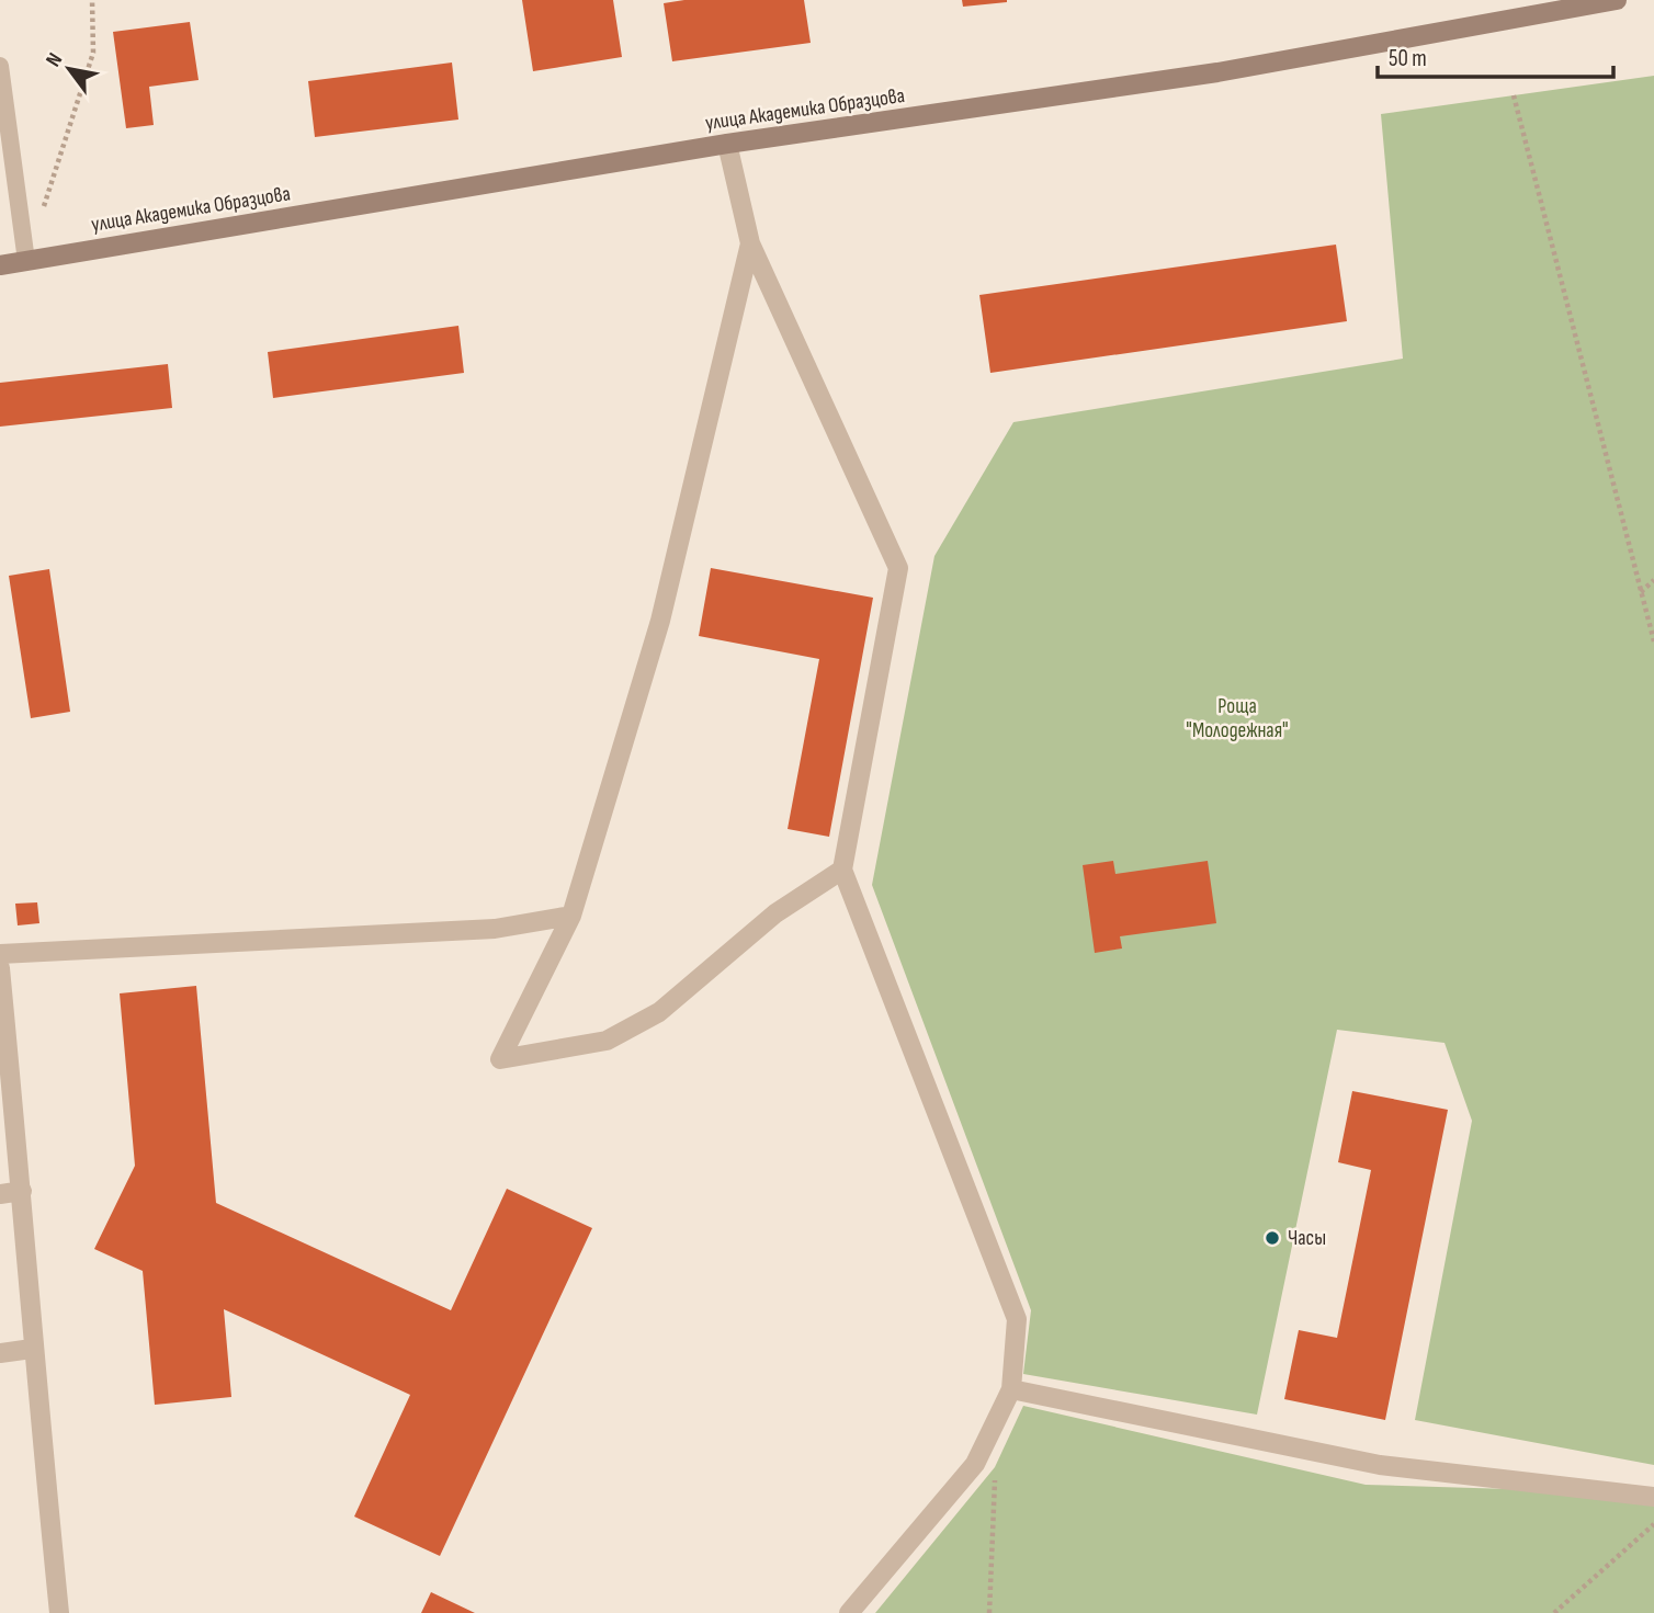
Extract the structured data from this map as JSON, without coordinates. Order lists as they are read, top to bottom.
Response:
{
  "streets": {
    "street": ["улица Академика Образцова"]
  },
  "parks": ["Роща \"Молодежная\""],
  "places": ["Часы"],
  "scale_bar": "50 m",
  "north": "top left"
}
